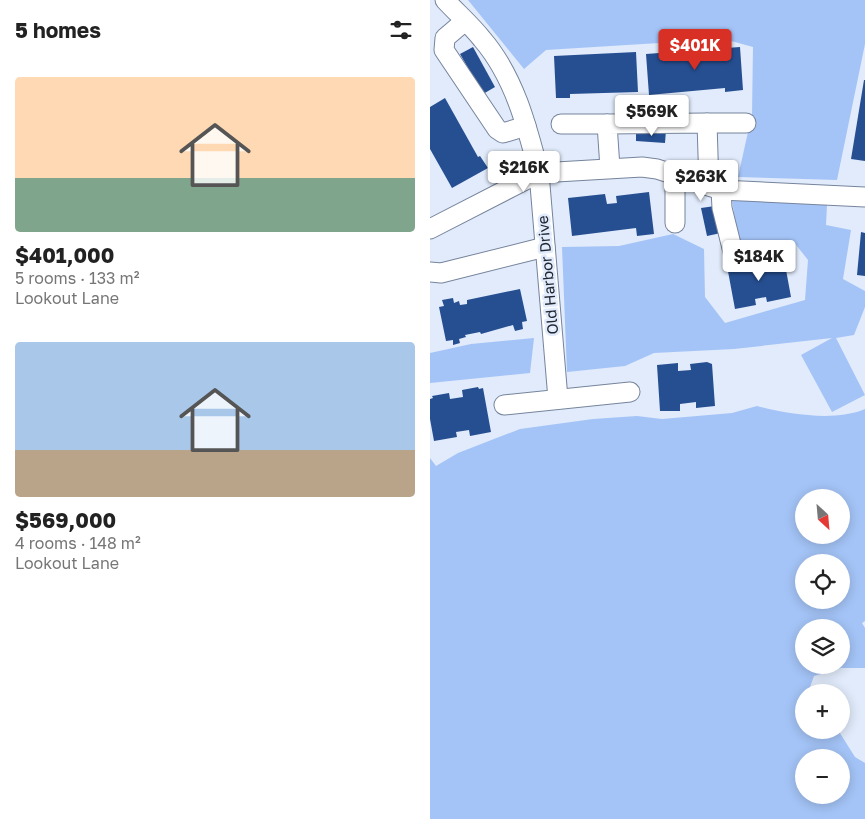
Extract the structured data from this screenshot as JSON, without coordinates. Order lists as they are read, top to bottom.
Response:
{
  "streets": {
    "street": ["Old Harbor Drive"]
  },
  "north": "bottom right",
  "page": {
    "heading": "5 homes",
    "price": [
      "$401K",
      "$569K",
      "$216K",
      "$263K",
      "$184K"
    ],
    "list": [
      {
        "name": "$401,000",
        "note": "5 rooms · 133 m² · Lookout Lane"
      },
      {
        "name": "$569,000",
        "note": "4 rooms · 148 m² · Lookout Lane"
      }
    ],
    "map_buttons": ["+", "−"]
  }
}
